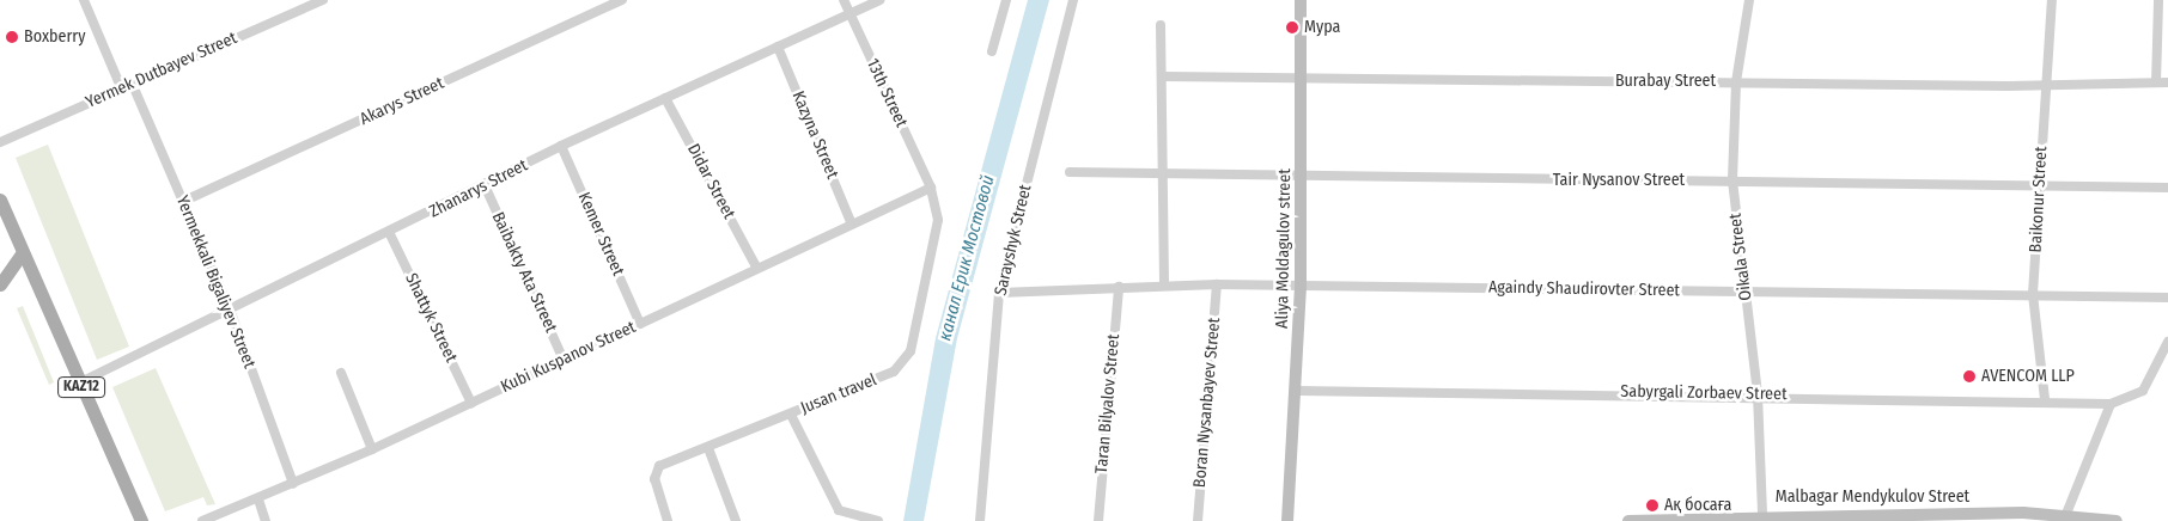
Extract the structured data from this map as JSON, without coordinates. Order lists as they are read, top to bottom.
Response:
{
  "streets": {
    "main road": ["Aliya Moldagulov street", "KAZ12", "Malbagar Mendykulov Street"],
    "street": [
      "Yermek Dutbayev Street",
      "Burabay Street",
      "13th Street",
      "Akarys Street",
      "Kazyna Street",
      "Tair Nysanov Street",
      "Didar Street",
      "Zhanarys Street",
      "Baikonur Street",
      "Kemer Street",
      "Sarayshyk Street",
      "Oikala Street",
      "Baibakty Ata Street",
      "Yermekkali Bigaliyev Street",
      "Againdy Shaudirovter Street",
      "Shattyk Street",
      "Kubi Kuspanov Street",
      "Sabyrgali Zorbaev Street",
      "Jusan travel",
      "Boran Nysanbayev Street",
      "Taran Bilyalov Street"
    ]
  },
  "crossings": [
    ["Yermek Dutbayev Street", "Yermekkali Bigaliyev Street"],
    ["Burabay Street", "Baikonur Street"],
    ["Burabay Street", "Aliya Moldagulov street"],
    ["Burabay Street", "Oikala Street"],
    ["13th Street", "Zhanarys Street"],
    ["13th Street", "Kubi Kuspanov Street"],
    ["13th Street", "Jusan travel"],
    ["Akarys Street", "Yermekkali Bigaliyev Street"],
    ["Kazyna Street", "Zhanarys Street"],
    ["Kazyna Street", "Kubi Kuspanov Street"],
    ["Tair Nysanov Street", "Baikonur Street"],
    ["Tair Nysanov Street", "Aliya Moldagulov street"],
    ["Tair Nysanov Street", "Oikala Street"],
    ["Didar Street", "Zhanarys Street"],
    ["Didar Street", "Kubi Kuspanov Street"],
    ["Zhanarys Street", "Kemer Street"],
    ["Zhanarys Street", "Baibakty Ata Street"],
    ["Zhanarys Street", "Yermekkali Bigaliyev Street"],
    ["Zhanarys Street", "Shattyk Street"],
    ["Zhanarys Street", "KAZ12"],
    ["Baikonur Street", "Againdy Shaudirovter Street"],
    ["Baikonur Street", "Sabyrgali Zorbaev Street"],
    ["Kemer Street", "Kubi Kuspanov Street"],
    ["Sarayshyk Street", "Againdy Shaudirovter Street"],
    ["Aliya Moldagulov street", "Againdy Shaudirovter Street"],
    ["Aliya Moldagulov street", "Sabyrgali Zorbaev Street"],
    ["Oikala Street", "Againdy Shaudirovter Street"],
    ["Oikala Street", "Sabyrgali Zorbaev Street"],
    ["Oikala Street", "Malbagar Mendykulov Street"],
    ["Baibakty Ata Street", "Kubi Kuspanov Street"],
    ["Yermekkali Bigaliyev Street", "Kubi Kuspanov Street"],
    ["Againdy Shaudirovter Street", "Boran Nysanbayev Street"],
    ["Againdy Shaudirovter Street", "Taran Bilyalov Street"],
    ["Shattyk Street", "Kubi Kuspanov Street"],
    ["Kubi Kuspanov Street", "Jusan travel"]
  ],
  "water": ["канал Ерик Мостовой"],
  "places": [
    "Мура",
    "Boxberry",
    "AVENCOM LLP",
    "Ақ босаға"
  ]
}
